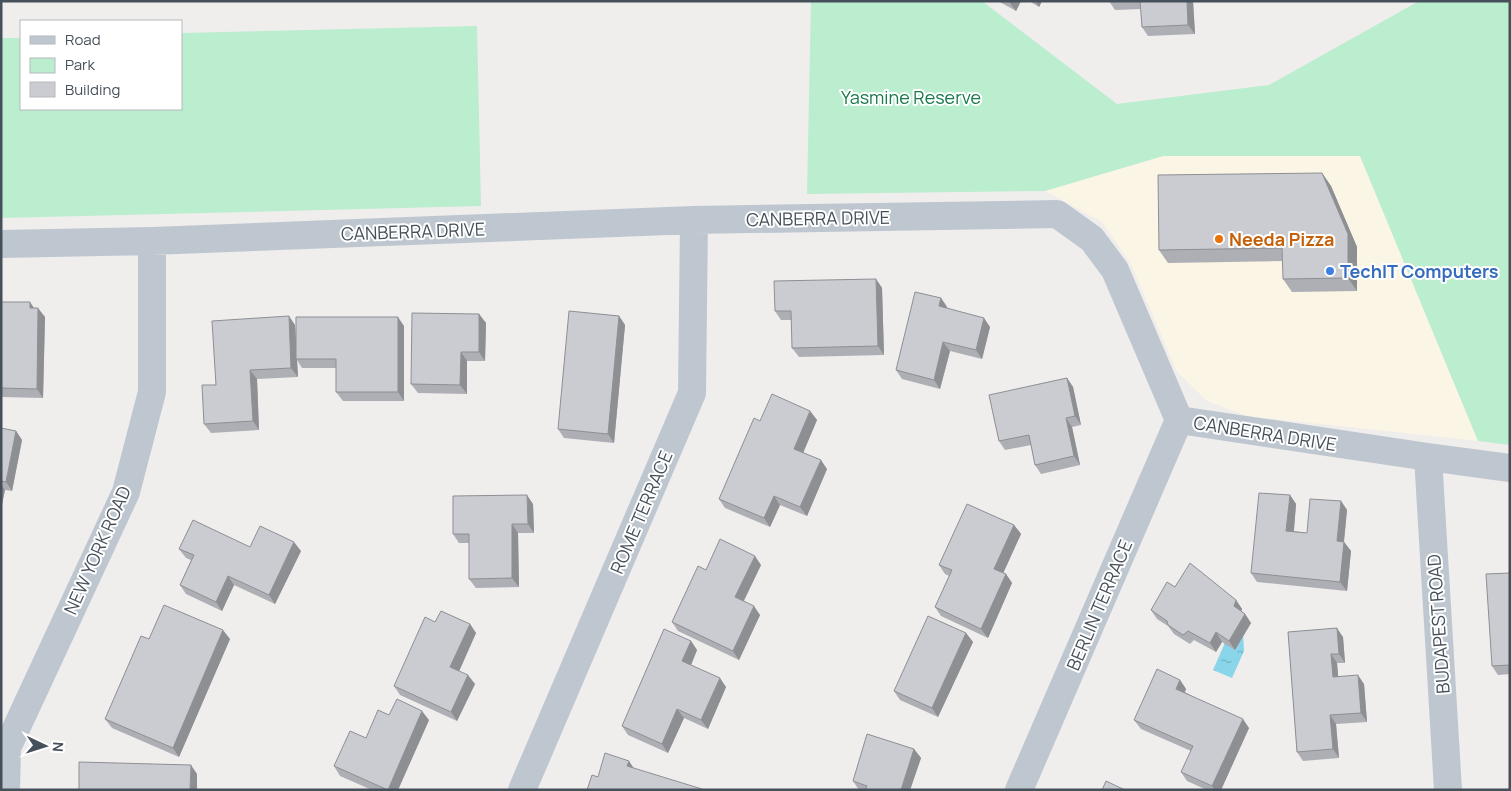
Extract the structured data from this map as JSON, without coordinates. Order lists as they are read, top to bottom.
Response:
{
  "streets": {
    "street": [
      "CANBERRA DRIVE",
      "ROME TERRACE",
      "NEW YORK ROAD",
      "BERLIN TERRACE",
      "BUDAPEST ROAD"
    ]
  },
  "crossings": [
    ["CANBERRA DRIVE", "ROME TERRACE"],
    ["CANBERRA DRIVE", "NEW YORK ROAD"],
    ["CANBERRA DRIVE", "BERLIN TERRACE"],
    ["CANBERRA DRIVE", "BUDAPEST ROAD"]
  ],
  "parks": ["Yasmine Reserve"],
  "places": ["Needa Pizza", "TechIT Computers"],
  "legend": ["Road", "Park", "Building"],
  "north": "right"
}
